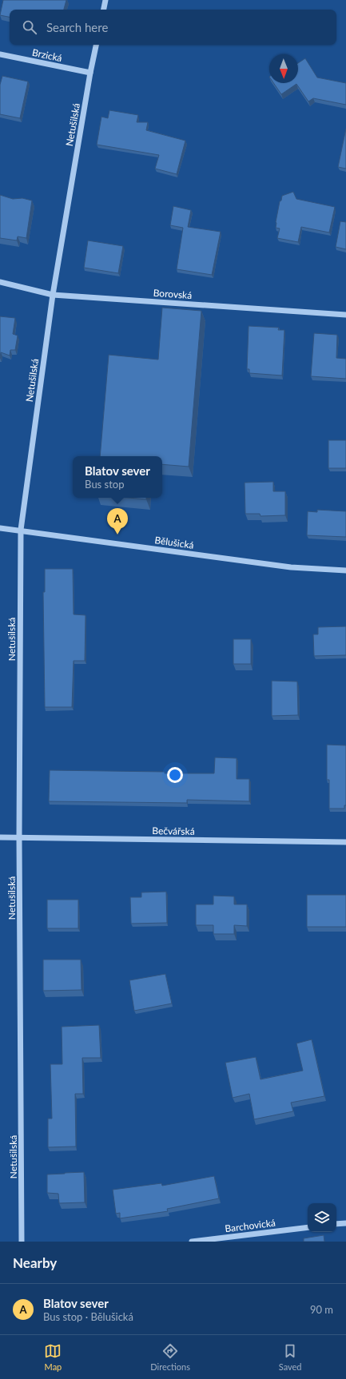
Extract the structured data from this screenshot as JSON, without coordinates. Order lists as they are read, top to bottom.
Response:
{
  "streets": {
    "street": [
      "Brzická",
      "Netušilská",
      "Borovská",
      "Bělušická",
      "Bečvářská",
      "Barchovická"
    ]
  },
  "crossings": [
    ["Brzická", "Netušilská"],
    ["Netušilská", "Borovská"],
    ["Netušilská", "Bělušická"],
    ["Netušilská", "Bečvářská"]
  ],
  "north": "bottom",
  "page": {
    "search": "Search here",
    "popup": ["Blatov sever", "Bus stop"],
    "pins": "A",
    "heading": "Nearby",
    "list": [
      {
        "mark": "A",
        "name": "Blatov sever",
        "note": "Bus stop · Bělušická",
        "value": "90 m"
      }
    ],
    "nav": ["Map", "Directions", "Saved"]
  }
}
